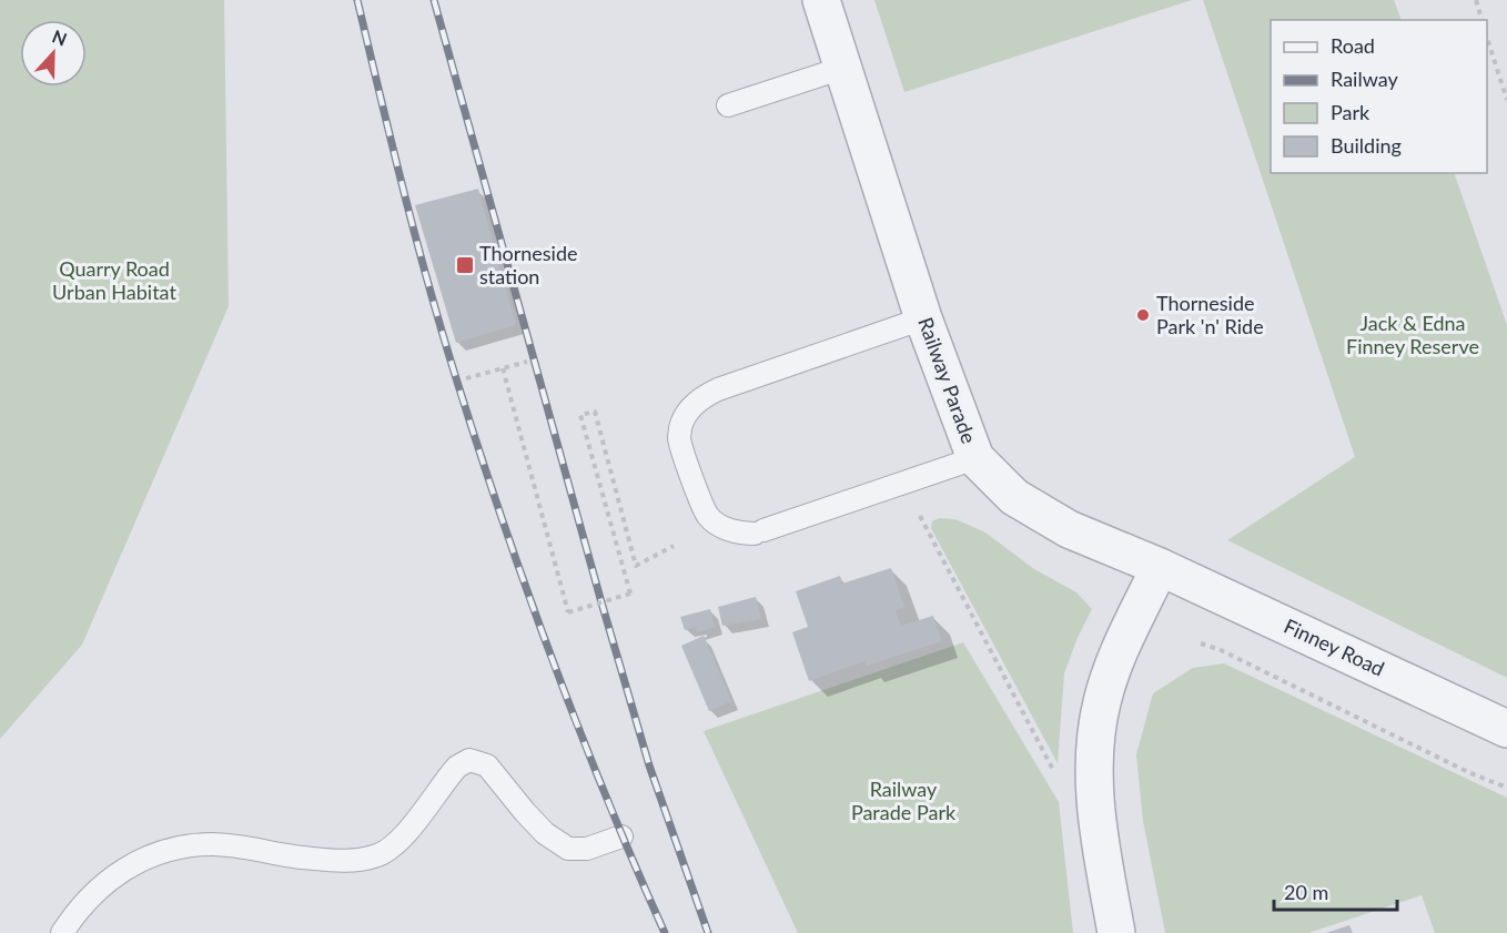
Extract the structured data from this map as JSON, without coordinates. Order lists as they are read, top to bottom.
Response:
{
  "streets": {
    "street": ["Railway Parade", "Finney Road"]
  },
  "crossings": [
    ["Railway Parade", "Finney Road"]
  ],
  "parks": ["Quarry Road Urban Habitat", "Jack & Edna Finney Reserve", "Railway Parade Park"],
  "places": {
    "transit": ["Thorneside station"],
    "other": ["Thorneside Park 'n' Ride"]
  },
  "legend": [
    "Road",
    "Railway",
    "Park",
    "Building"
  ],
  "scale_bar": "20 m",
  "north": "top"
}
